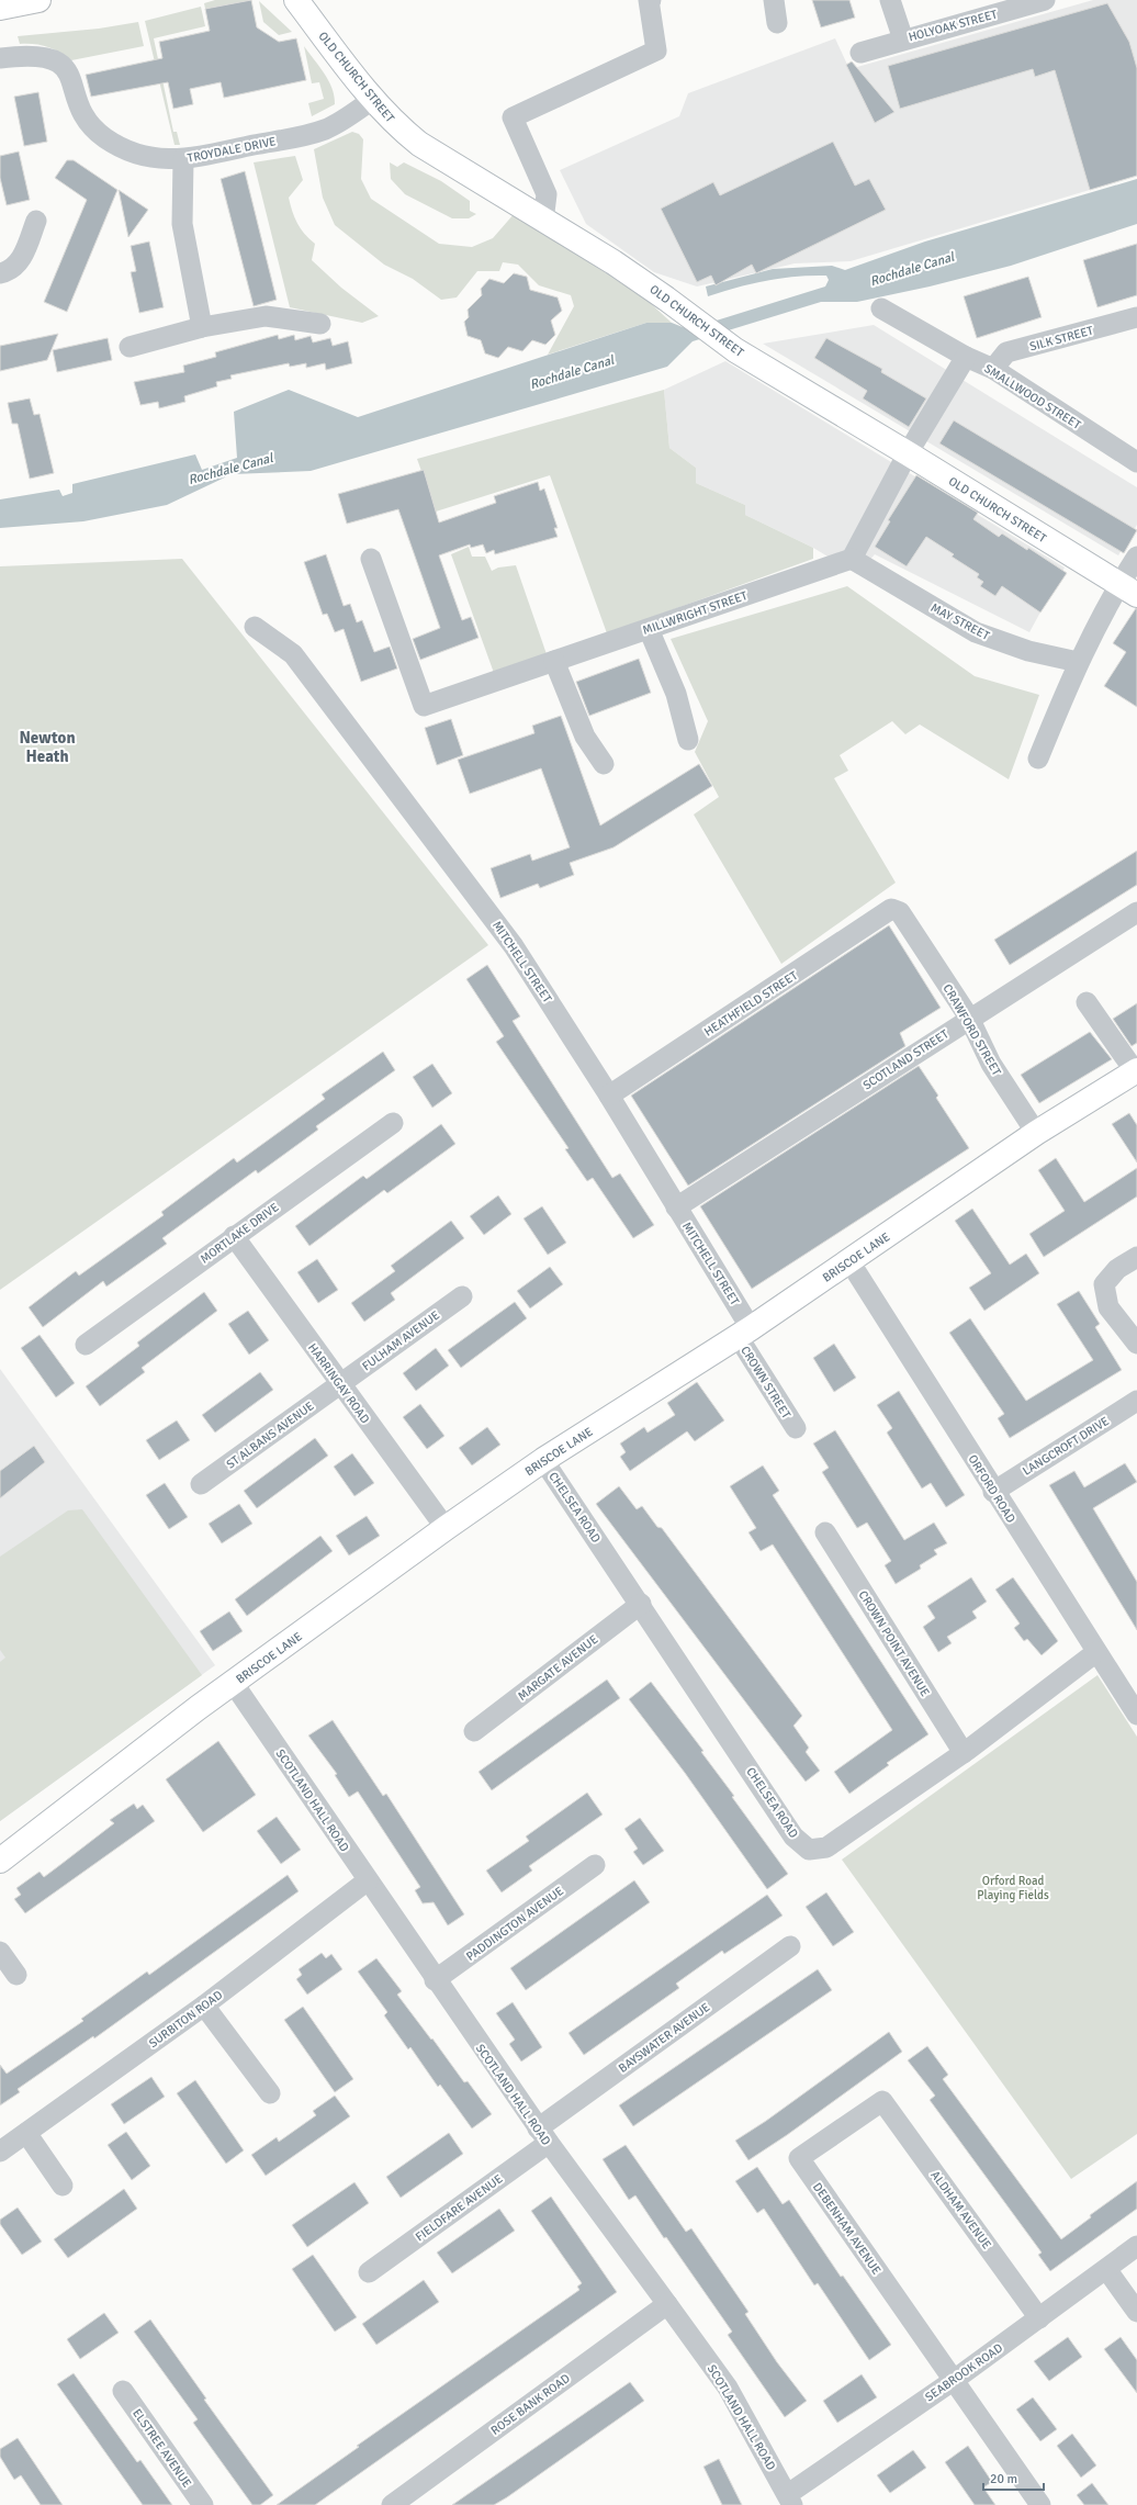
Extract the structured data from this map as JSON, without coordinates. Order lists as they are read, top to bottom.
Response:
{
  "streets": {
    "main road": ["OLD CHURCH STREET", "BRISCOE LANE"],
    "street": [
      "HOLYOAK STREET",
      "TROYDALE DRIVE",
      "SILK STREET",
      "SMALLWOOD STREET",
      "MILLWRIGHT STREET",
      "MAY STREET",
      "MITCHELL STREET",
      "HEATHFIELD STREET",
      "CRAWFORD STREET",
      "SCOTLAND STREET",
      "MORTLAKE DRIVE",
      "FULHAM AVENUE",
      "CROWN STREET",
      "HARRINGAY ROAD",
      "ST ALBANS AVENUE",
      "LANGCROFT DRIVE",
      "ORFORD ROAD",
      "CHELSEA ROAD",
      "CROWN POINT AVENUE",
      "MARGATE AVENUE",
      "SCOTLAND HALL ROAD",
      "PADDINGTON AVENUE",
      "SURBITON ROAD",
      "BAYSWATER AVENUE",
      "FIELDFARE AVENUE",
      "ALDHAM AVENUE",
      "DEBENHAM AVENUE",
      "SEABROOK ROAD",
      "ROSE BANK ROAD",
      "ELSTREE AVENUE"
    ]
  },
  "crossings": [
    ["OLD CHURCH STREET", "TROYDALE DRIVE"],
    ["SILK STREET", "SMALLWOOD STREET"],
    ["MILLWRIGHT STREET", "MAY STREET"],
    ["MITCHELL STREET", "HEATHFIELD STREET"],
    ["MITCHELL STREET", "SCOTLAND STREET"],
    ["MITCHELL STREET", "BRISCOE LANE"],
    ["MITCHELL STREET", "CROWN STREET"],
    ["HEATHFIELD STREET", "CRAWFORD STREET"],
    ["CRAWFORD STREET", "SCOTLAND STREET"],
    ["CRAWFORD STREET", "BRISCOE LANE"],
    ["MORTLAKE DRIVE", "HARRINGAY ROAD"],
    ["BRISCOE LANE", "CROWN STREET"],
    ["BRISCOE LANE", "HARRINGAY ROAD"],
    ["BRISCOE LANE", "ORFORD ROAD"],
    ["BRISCOE LANE", "CHELSEA ROAD"],
    ["BRISCOE LANE", "SCOTLAND HALL ROAD"],
    ["FULHAM AVENUE", "HARRINGAY ROAD"],
    ["FULHAM AVENUE", "ST ALBANS AVENUE"],
    ["HARRINGAY ROAD", "ST ALBANS AVENUE"],
    ["LANGCROFT DRIVE", "ORFORD ROAD"],
    ["ORFORD ROAD", "CHELSEA ROAD"],
    ["CHELSEA ROAD", "CROWN POINT AVENUE"],
    ["CHELSEA ROAD", "MARGATE AVENUE"],
    ["SCOTLAND HALL ROAD", "PADDINGTON AVENUE"],
    ["SCOTLAND HALL ROAD", "SURBITON ROAD"],
    ["SCOTLAND HALL ROAD", "BAYSWATER AVENUE"],
    ["SCOTLAND HALL ROAD", "FIELDFARE AVENUE"],
    ["SCOTLAND HALL ROAD", "SEABROOK ROAD"],
    ["SCOTLAND HALL ROAD", "ROSE BANK ROAD"],
    ["BAYSWATER AVENUE", "FIELDFARE AVENUE"],
    ["ALDHAM AVENUE", "DEBENHAM AVENUE"],
    ["ALDHAM AVENUE", "SEABROOK ROAD"],
    ["DEBENHAM AVENUE", "SEABROOK ROAD"]
  ],
  "districts": ["Newton Heath"],
  "water": ["Rochdale Canal"],
  "parks": ["Orford Road Playing Fields"],
  "scale_bar": "20 m"
}
